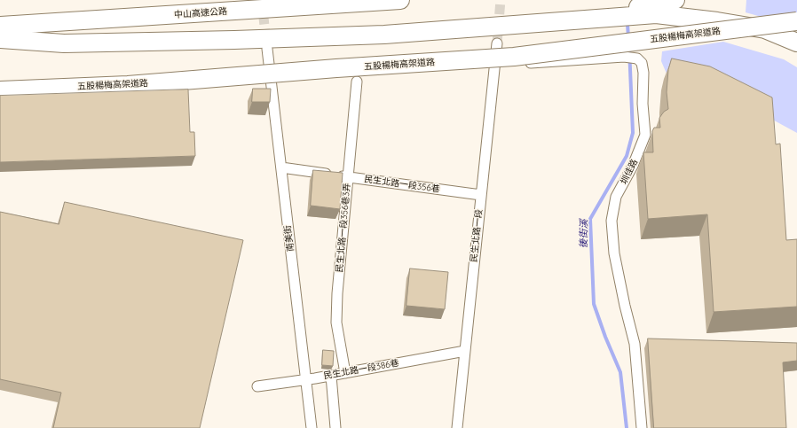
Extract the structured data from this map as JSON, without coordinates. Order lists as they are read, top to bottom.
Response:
{
  "streets": {
    "highway": ["中山高速公路", "五股楊梅高架道路"],
    "street": [
      "圳佳路",
      "民生北路一段356巷",
      "民生北路一段356巷3弄",
      "民生北路一段",
      "南美街",
      "民生北路一段386巷"
    ]
  },
  "crossings": [
    ["圳佳路", "民生北路一段"],
    ["民生北路一段356巷", "民生北路一段356巷3弄"],
    ["民生北路一段356巷", "民生北路一段"],
    ["民生北路一段356巷", "南美街"],
    ["民生北路一段356巷3弄", "民生北路一段386巷"],
    ["民生北路一段", "民生北路一段386巷"],
    ["南美街", "民生北路一段386巷"]
  ],
  "water": ["後街溪"]
}
